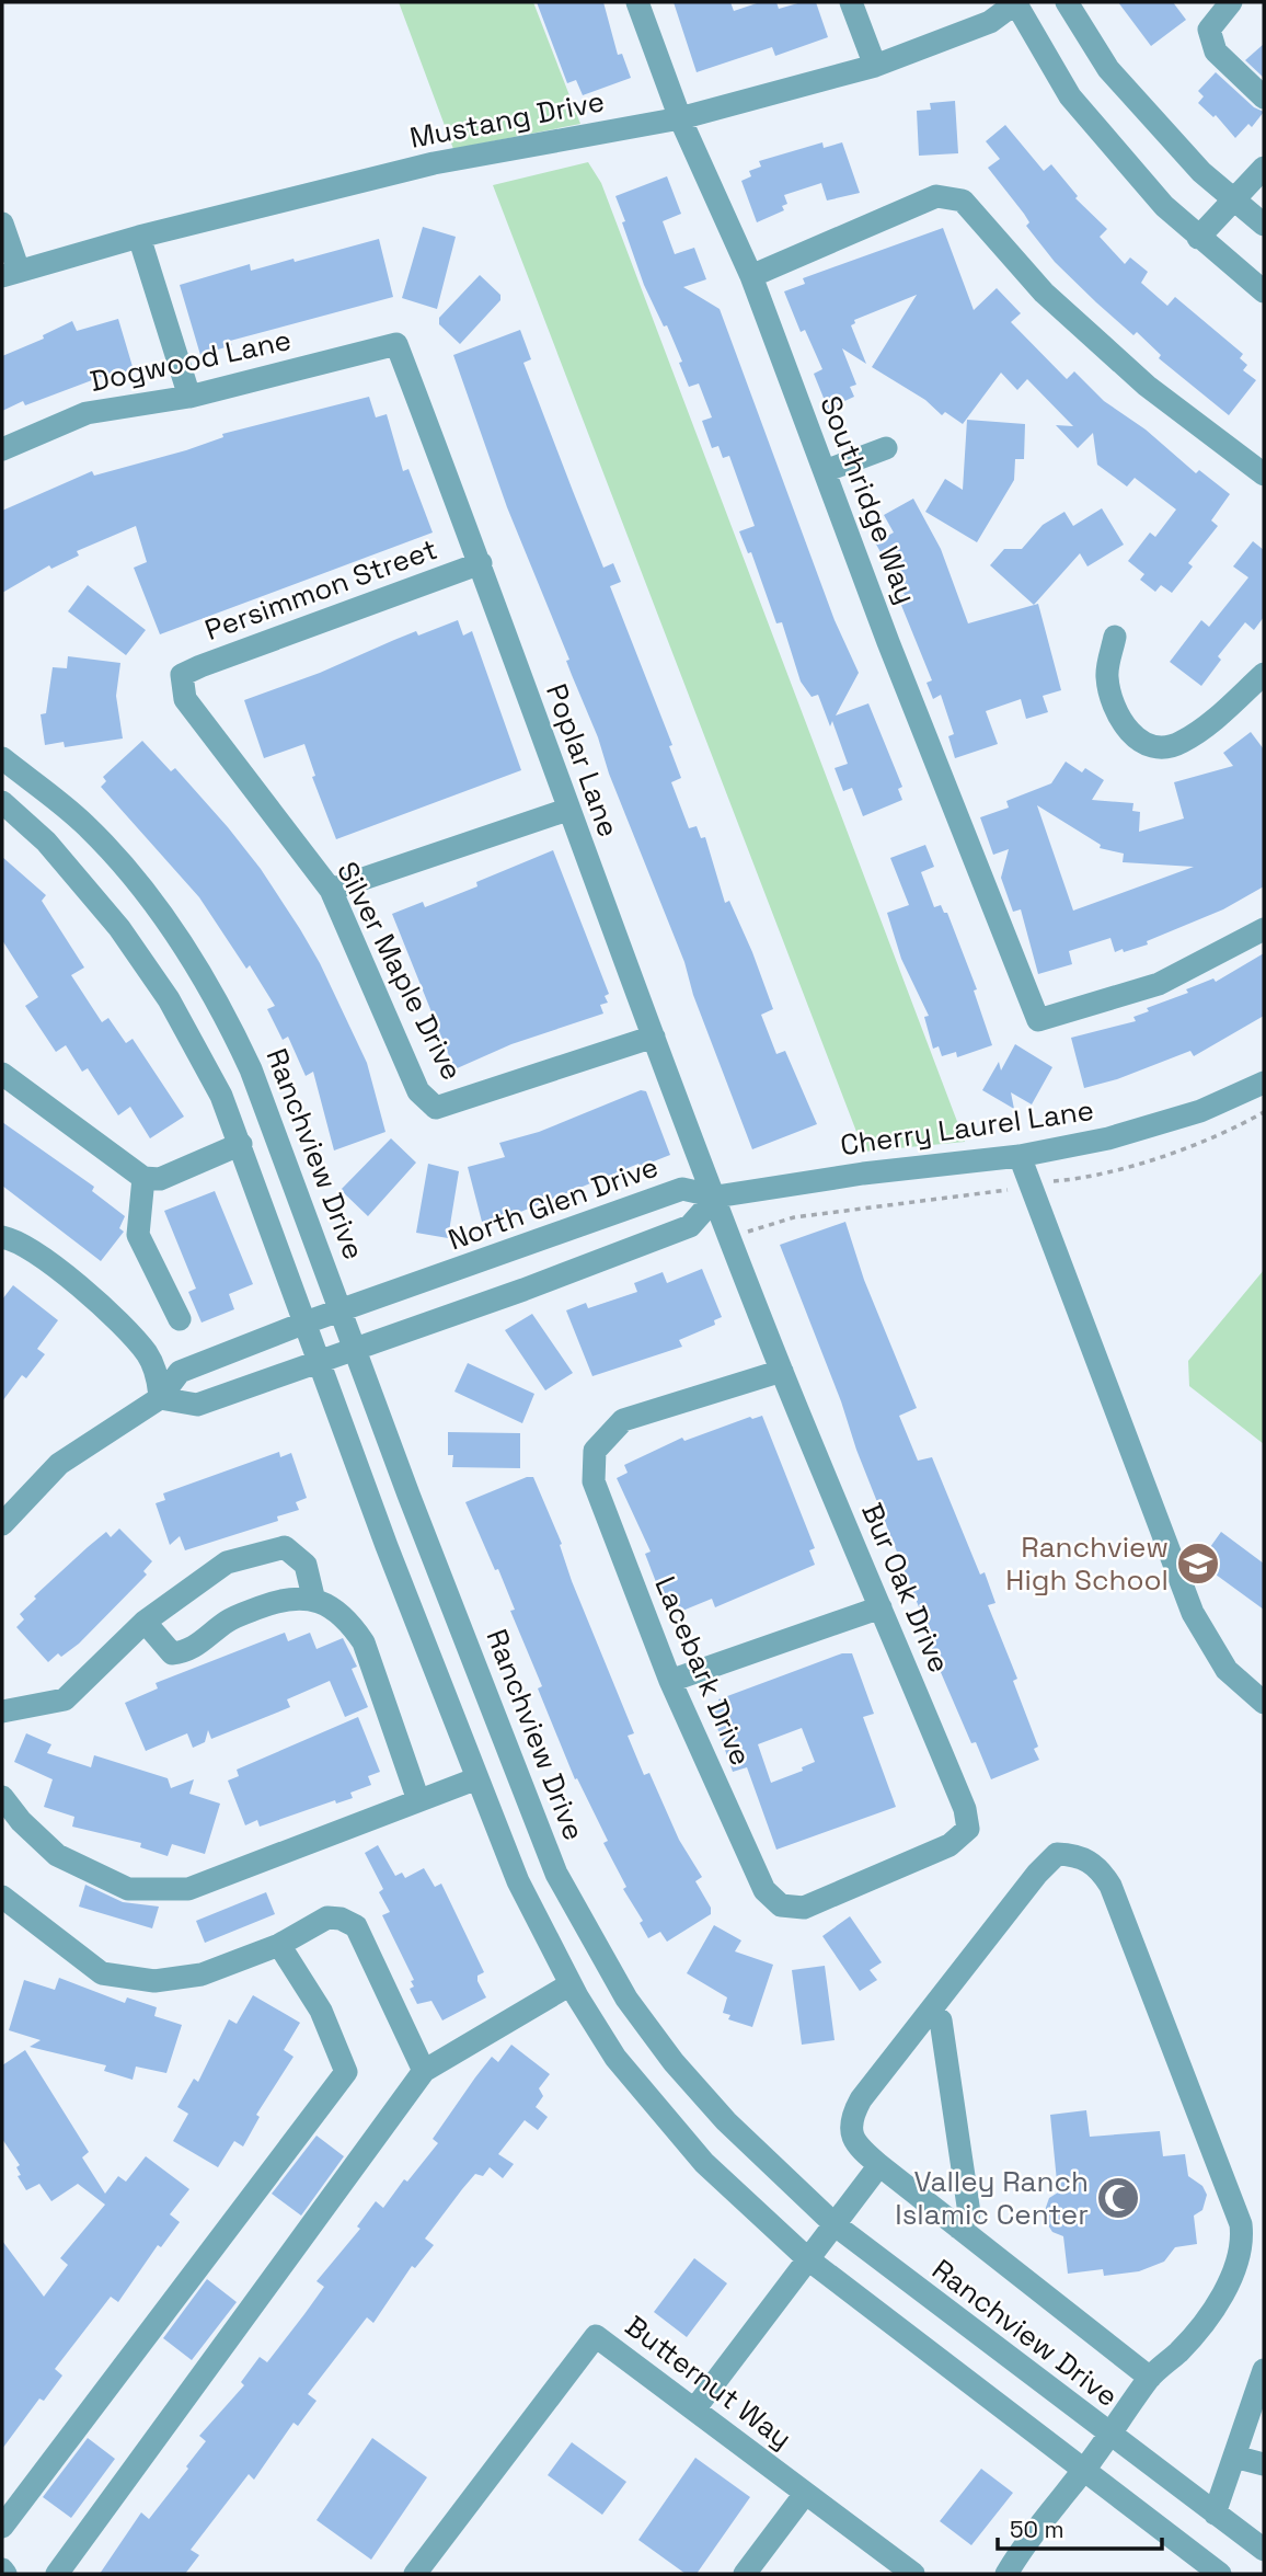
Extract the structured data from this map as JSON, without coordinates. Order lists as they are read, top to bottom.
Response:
{
  "streets": {
    "street": [
      "Mustang Drive",
      "Dogwood Lane",
      "Southridge Way",
      "Persimmon Street",
      "Poplar Lane",
      "Silver Maple Drive",
      "Cherry Laurel Lane",
      "Ranchview Drive",
      "North Glen Drive",
      "Bur Oak Drive",
      "Lacebark Drive",
      "Butternut Way"
    ]
  },
  "crossings": [
    ["Mustang Drive", "Southridge Way"],
    ["Dogwood Lane", "Poplar Lane"],
    ["Persimmon Street", "Poplar Lane"],
    ["Persimmon Street", "Silver Maple Drive"],
    ["Poplar Lane", "Silver Maple Drive"],
    ["Poplar Lane", "Cherry Laurel Lane"],
    ["Poplar Lane", "North Glen Drive"],
    ["Poplar Lane", "Bur Oak Drive"],
    ["Cherry Laurel Lane", "North Glen Drive"],
    ["Ranchview Drive", "North Glen Drive"],
    ["Bur Oak Drive", "Lacebark Drive"]
  ],
  "places": {
    "school or university": ["Ranchview High School"],
    "mosque": ["Valley Ranch Islamic Center"]
  },
  "scale_bar": "50 m"
}
